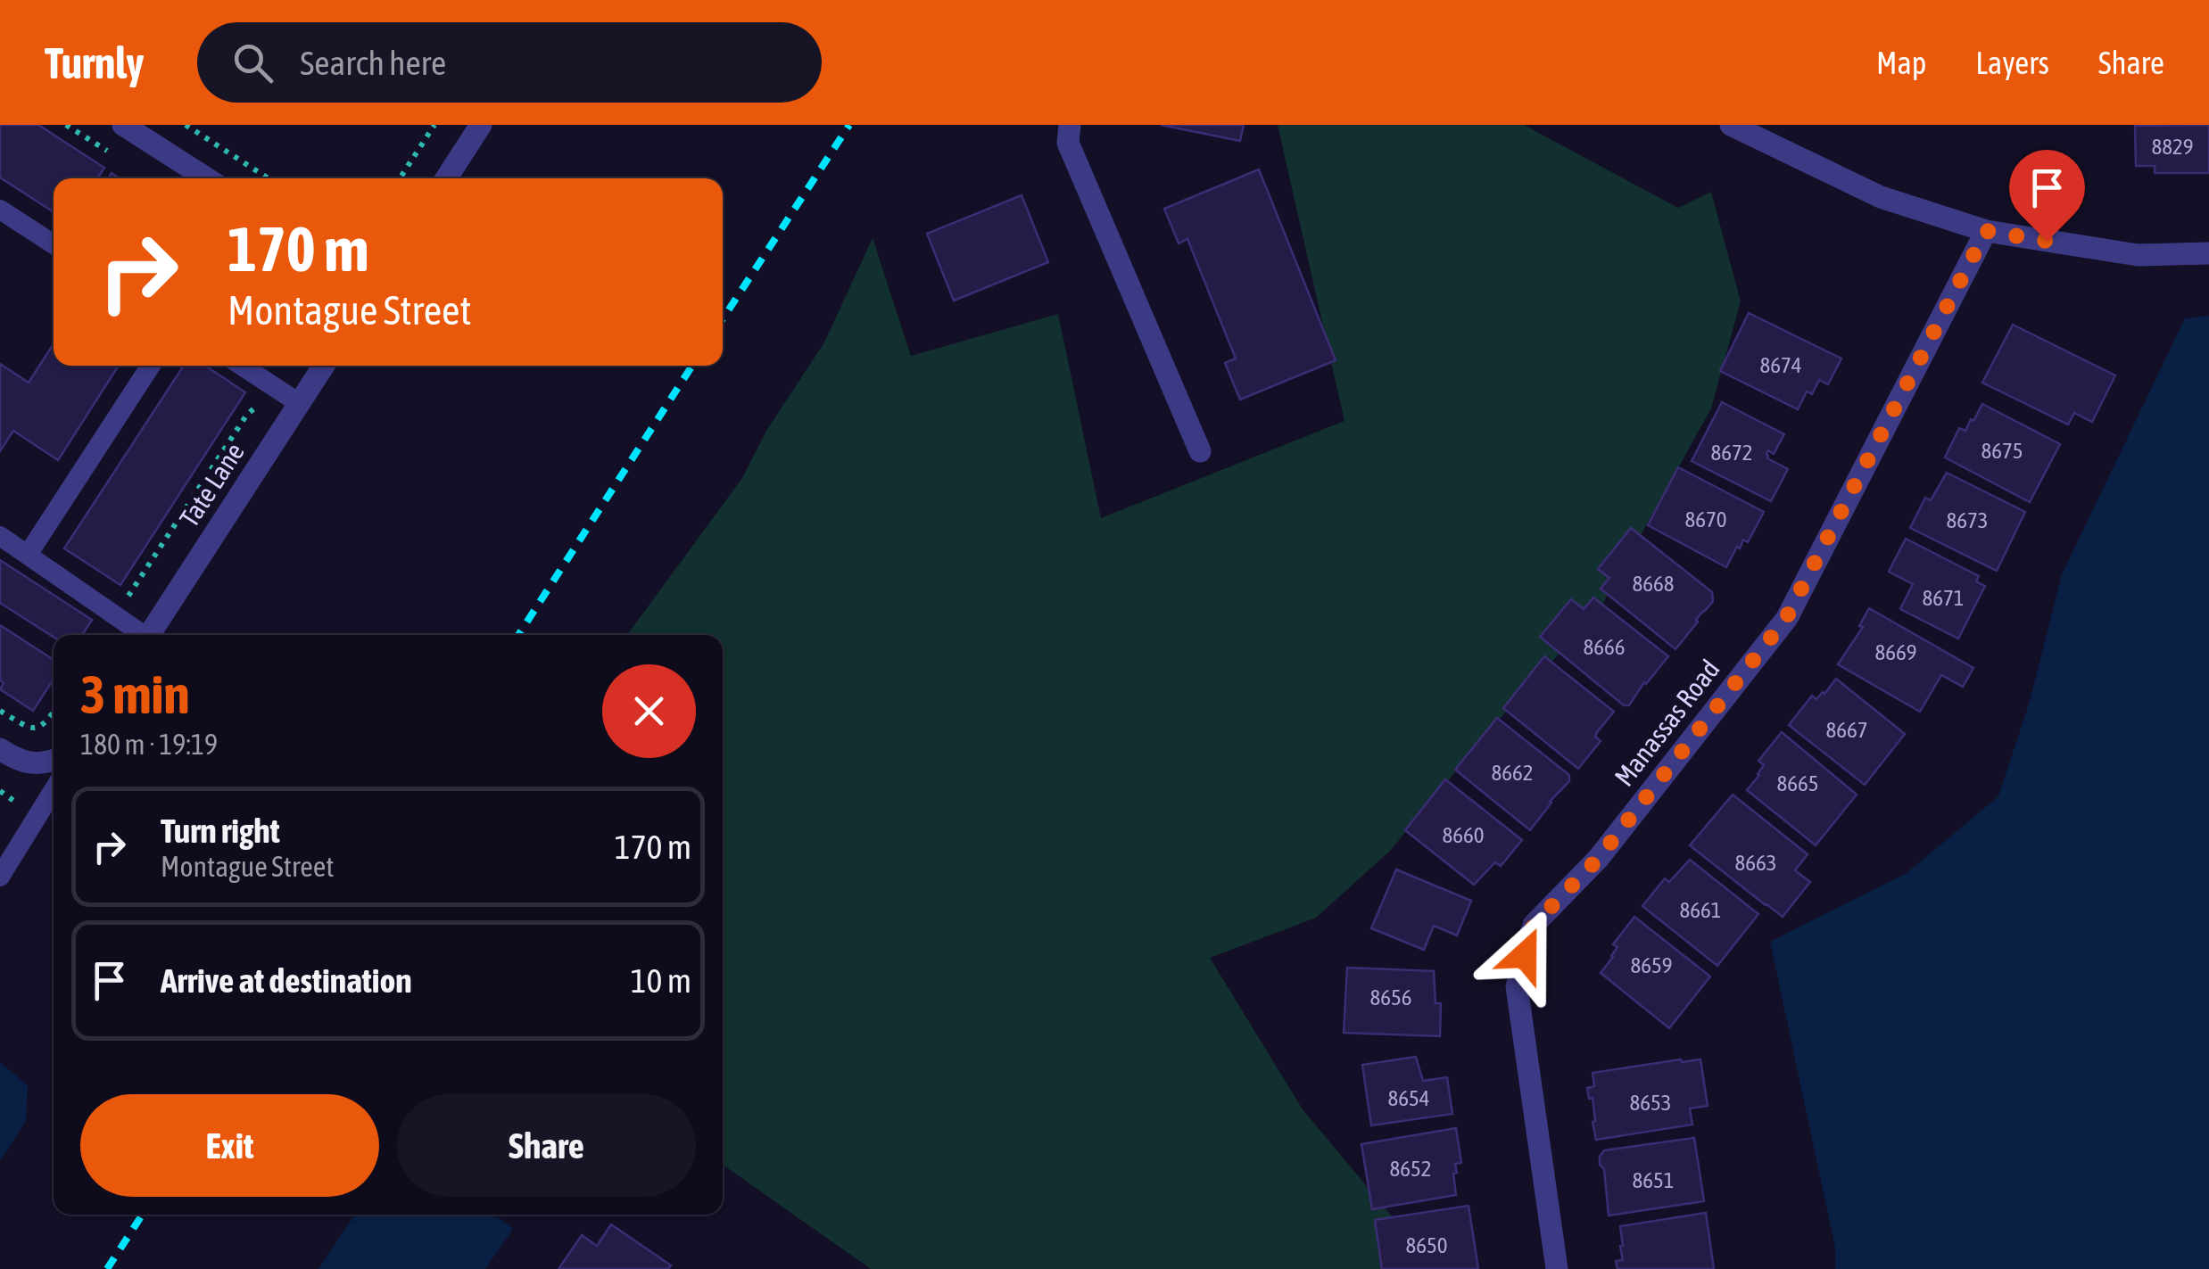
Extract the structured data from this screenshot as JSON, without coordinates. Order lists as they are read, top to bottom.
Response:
{
  "streets": {
    "street": ["Tate Lane", "Manassas Road"]
  },
  "house_numbers": [
    "8829",
    "8674",
    "8675",
    "8672",
    "8670",
    "8673",
    "8668",
    "8671",
    "8666",
    "8669",
    "8667",
    "8662",
    "8665",
    "8660",
    "8663",
    "8661",
    "8659",
    "8656",
    "8654",
    "8653",
    "8652",
    "8651",
    "8650"
  ],
  "page": {
    "header": "Turnly",
    "search": "Search here",
    "nav": ["Map", "Layers", "Share"],
    "turn": ["170 m", "Montague Street"],
    "heading": ["3 min", "180 m · 19:19"],
    "list": [
      {
        "name": "Turn right",
        "note": "Montague Street",
        "value": "170 m"
      },
      {
        "name": "Arrive at destination",
        "value": "10 m"
      }
    ],
    "buttons": ["Exit", "Share"]
  }
}
